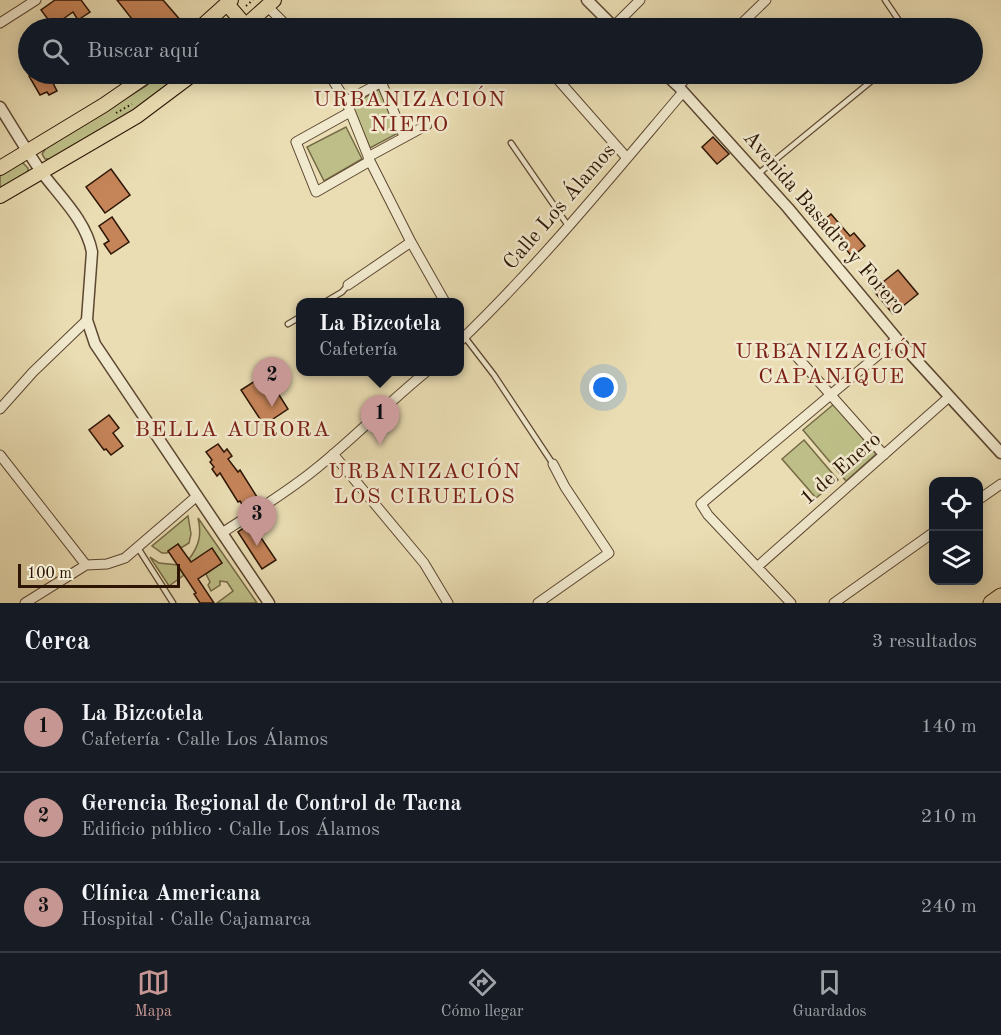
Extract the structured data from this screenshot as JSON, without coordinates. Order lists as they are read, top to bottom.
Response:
{
  "streets": {
    "street": ["Calle Los Álamos", "Avenida Basadre y Forero", "1 de Enero"]
  },
  "crossings": [
    ["Calle Los Álamos", "Avenida Basadre y Forero"],
    ["Avenida Basadre y Forero", "1 de Enero"]
  ],
  "districts": [
    "URBANIZACIÓN NIETO",
    "URBANIZACIÓN CAPANIQUE",
    "BELLA AURORA",
    "URBANIZACIÓN LOS CIRUELOS"
  ],
  "scale_bar": "100 m",
  "page": {
    "search": "Buscar aquí",
    "popup": ["La Bizcotela", "Cafetería"],
    "pins": ["2", "1", "3"],
    "scale": "100 m",
    "heading": ["Cerca", "3 resultados"],
    "list": [
      {
        "mark": "1",
        "name": "La Bizcotela",
        "note": "Cafetería · Calle Los Álamos",
        "value": "140 m"
      },
      {
        "mark": "2",
        "name": "Gerencia Regional de Control de Tacna",
        "note": "Edificio público · Calle Los Álamos",
        "value": "210 m"
      },
      {
        "mark": "3",
        "name": "Clínica Americana",
        "note": "Hospital · Calle Cajamarca",
        "value": "240 m"
      }
    ],
    "nav": ["Mapa", "Cómo llegar", "Guardados"]
  }
}
